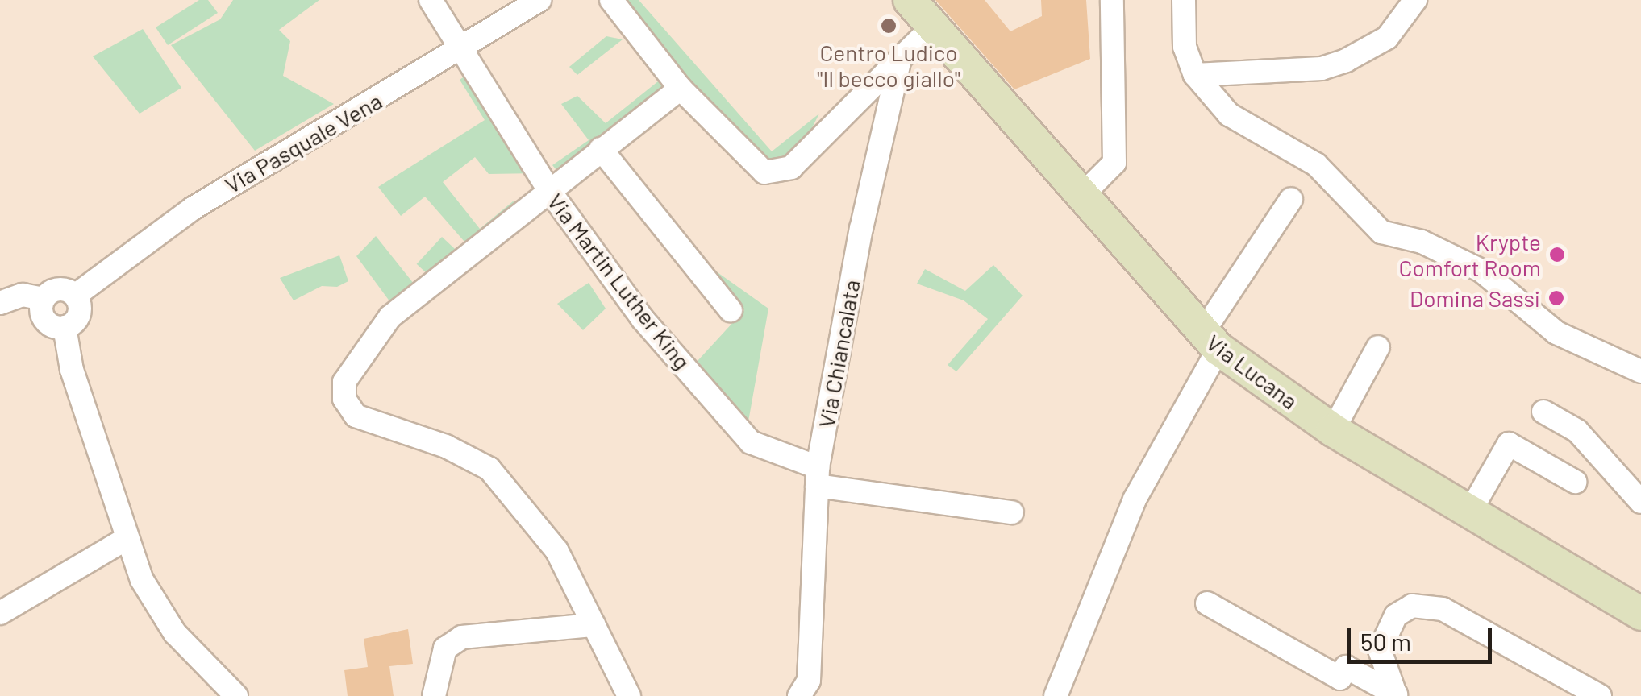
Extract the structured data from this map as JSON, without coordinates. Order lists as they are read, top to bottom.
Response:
{
  "streets": {
    "street": [
      "Via Pasquale Vena",
      "Via Martin Luther King",
      "Via Chiancalata",
      "Via Lucana"
    ]
  },
  "crossings": [
    ["Via Pasquale Vena", "Via Martin Luther King"],
    ["Via Martin Luther King", "Via Chiancalata"]
  ],
  "places": ["Centro Ludico \"Il becco giallo\"", "Krypte Comfort Room", "Domina Sassi"],
  "scale_bar": "50 m"
}
